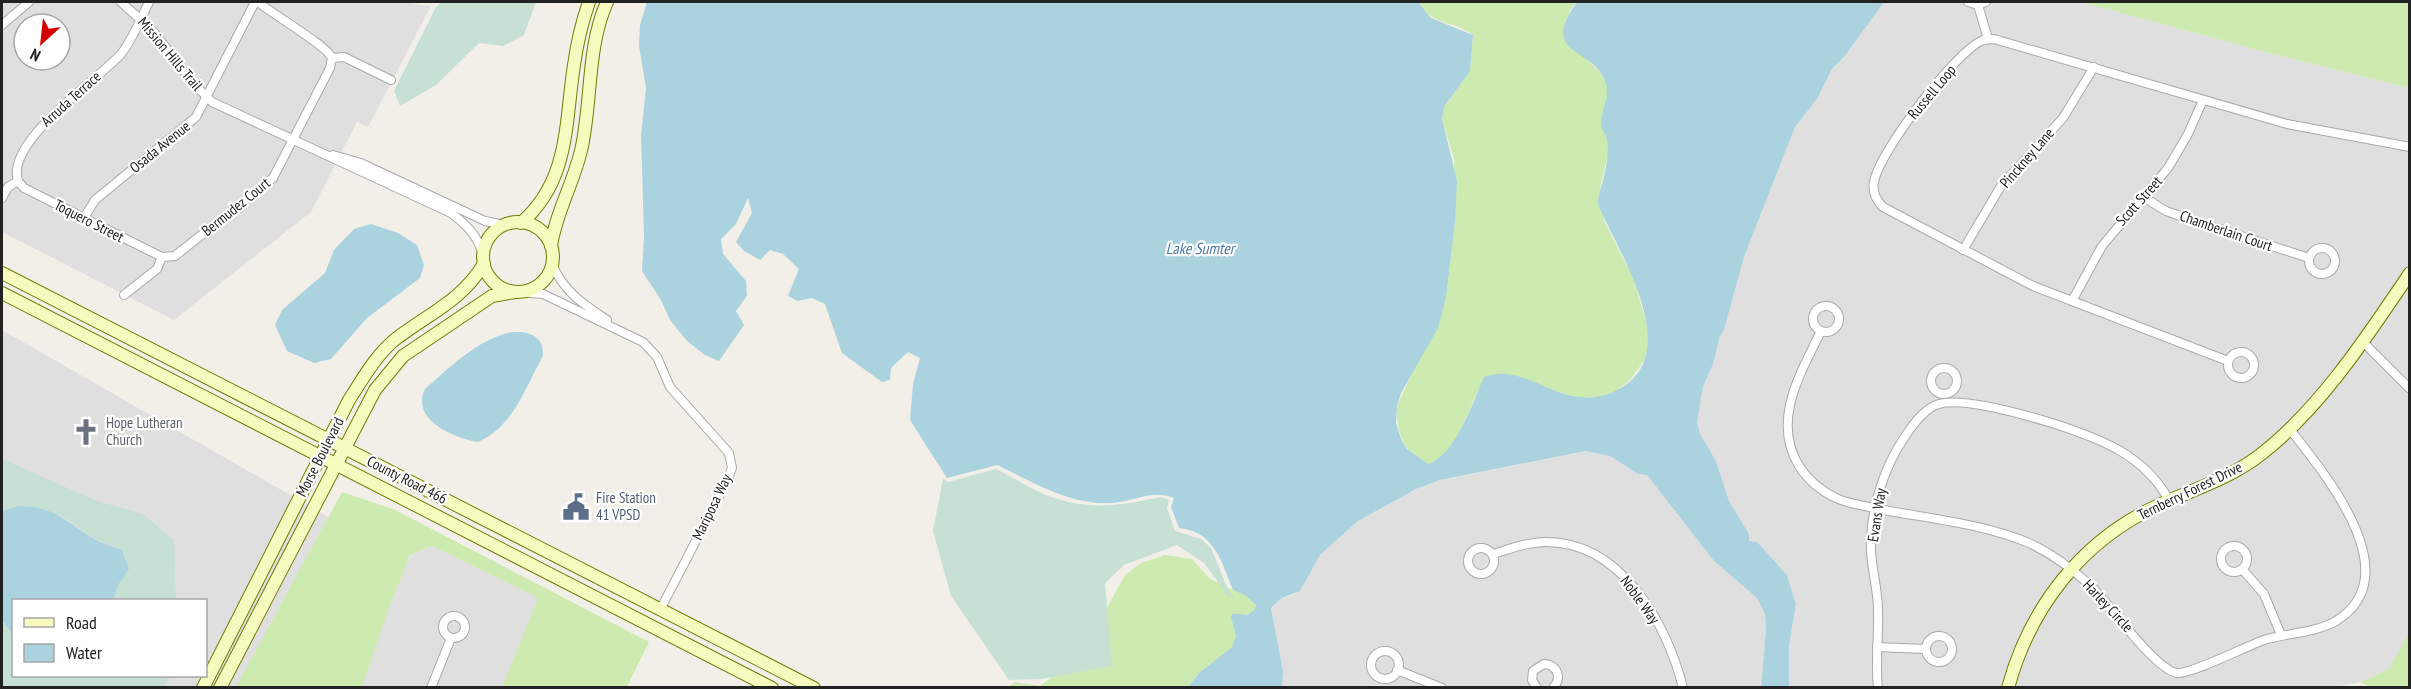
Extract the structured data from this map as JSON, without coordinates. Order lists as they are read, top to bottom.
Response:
{
  "streets": {
    "main road": ["Morse Boulevard", "County Road 466", "Ternberry Forest Drive"],
    "street": [
      "Mission Hills Trail",
      "Russell Loop",
      "Arruda Terrace",
      "Osada Avenue",
      "Pinckney Lane",
      "Scott Street",
      "Bermudez Court",
      "Toquero Street",
      "Chamberlain Court",
      "Mariposa Way",
      "Evans Way",
      "Noble Way",
      "Harley Circle"
    ]
  },
  "crossings": [
    ["Mission Hills Trail", "Arruda Terrace"],
    ["Mission Hills Trail", "Osada Avenue"],
    ["Mission Hills Trail", "Bermudez Court"],
    ["Mission Hills Trail", "Morse Boulevard"],
    ["Mission Hills Trail", "Mariposa Way"],
    ["Russell Loop", "Pinckney Lane"],
    ["Russell Loop", "Scott Street"],
    ["Arruda Terrace", "Toquero Street"],
    ["Osada Avenue", "Toquero Street"],
    ["Scott Street", "Chamberlain Court"],
    ["Bermudez Court", "Toquero Street"],
    ["Morse Boulevard", "County Road 466"],
    ["Morse Boulevard", "Mariposa Way"],
    ["County Road 466", "Mariposa Way"],
    ["Ternberry Forest Drive", "Evans Way"],
    ["Ternberry Forest Drive", "Harley Circle"],
    ["Evans Way", "Harley Circle"]
  ],
  "water": ["Lake Sumter"],
  "places": {
    "church": ["Hope Lutheran Church"],
    "public building": ["Fire Station 41 VPSD"]
  },
  "legend": ["Road", "Water"],
  "north": "bottom left"
}
